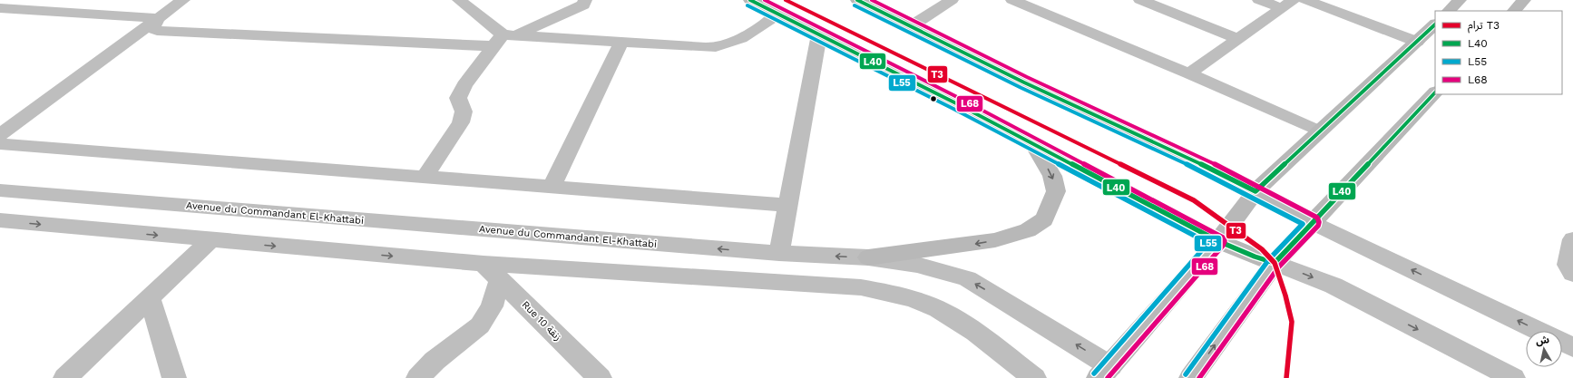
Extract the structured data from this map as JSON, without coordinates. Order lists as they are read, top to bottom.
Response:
{
  "streets": {
    "street": ["Avenue du Commandant El-Khattabi", "Rue 10 زنقة"]
  },
  "lines": [
    "tram line T3",
    "transit line L40",
    "transit line L68",
    "transit line L55"
  ],
  "legend": [
    "ترام T3",
    "L40",
    "L55",
    "L68"
  ],
  "north": "top"
}
